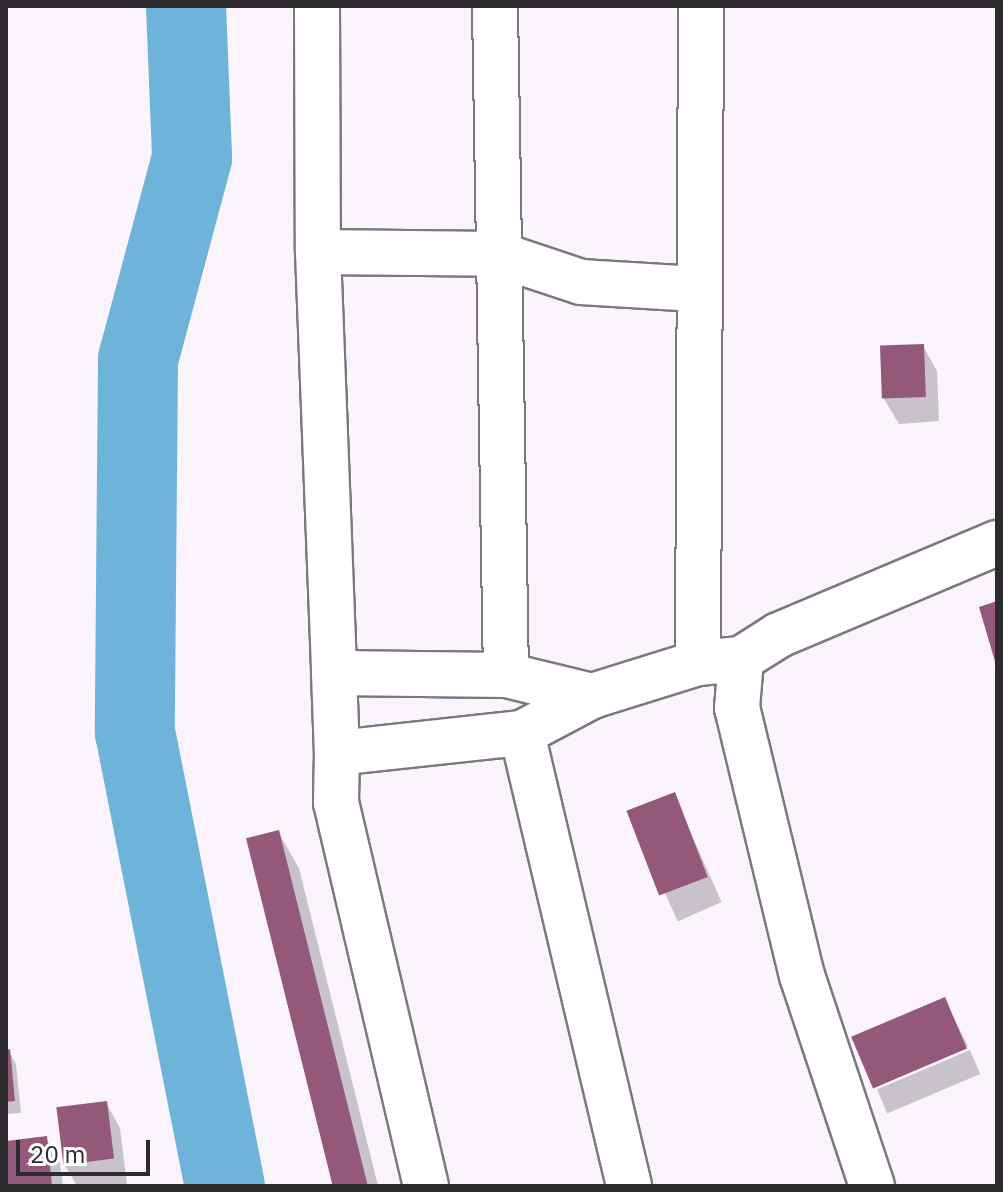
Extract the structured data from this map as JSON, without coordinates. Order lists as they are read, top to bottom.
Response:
{
  "scale_bar": "20 m"
}
